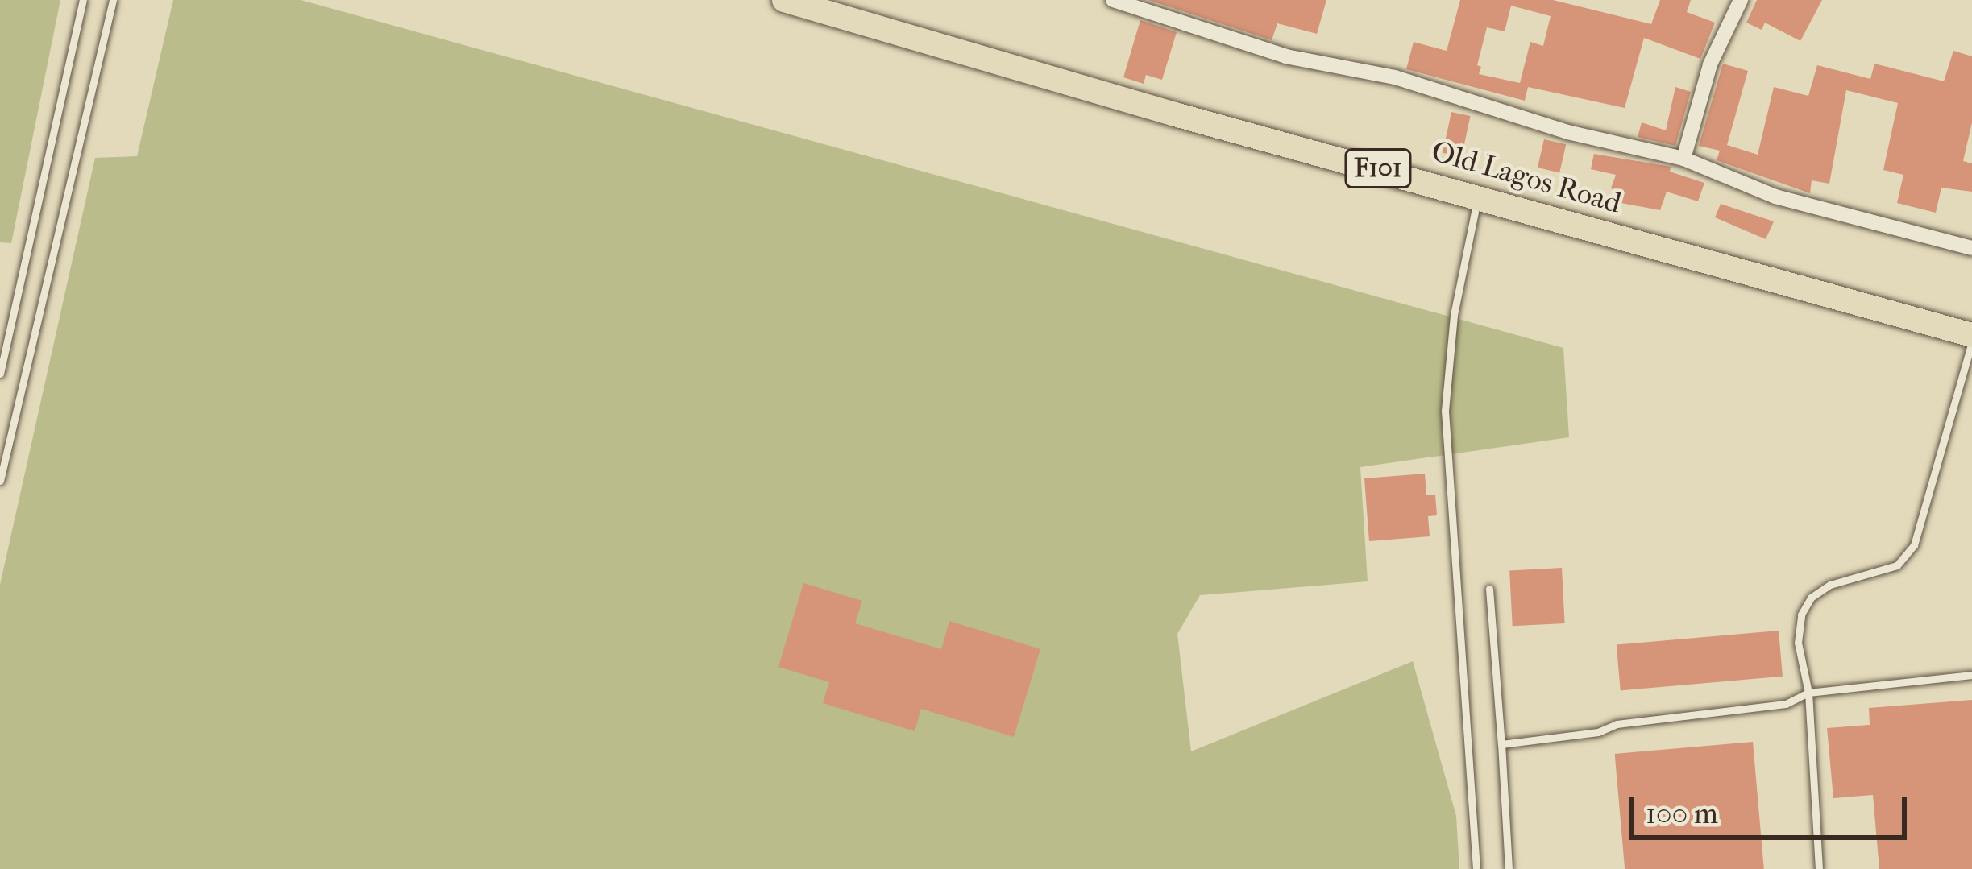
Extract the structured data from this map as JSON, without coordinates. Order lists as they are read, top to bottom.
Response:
{
  "streets": {
    "main road": ["F101", "Old Lagos Road"]
  },
  "scale_bar": "100 m"
}
